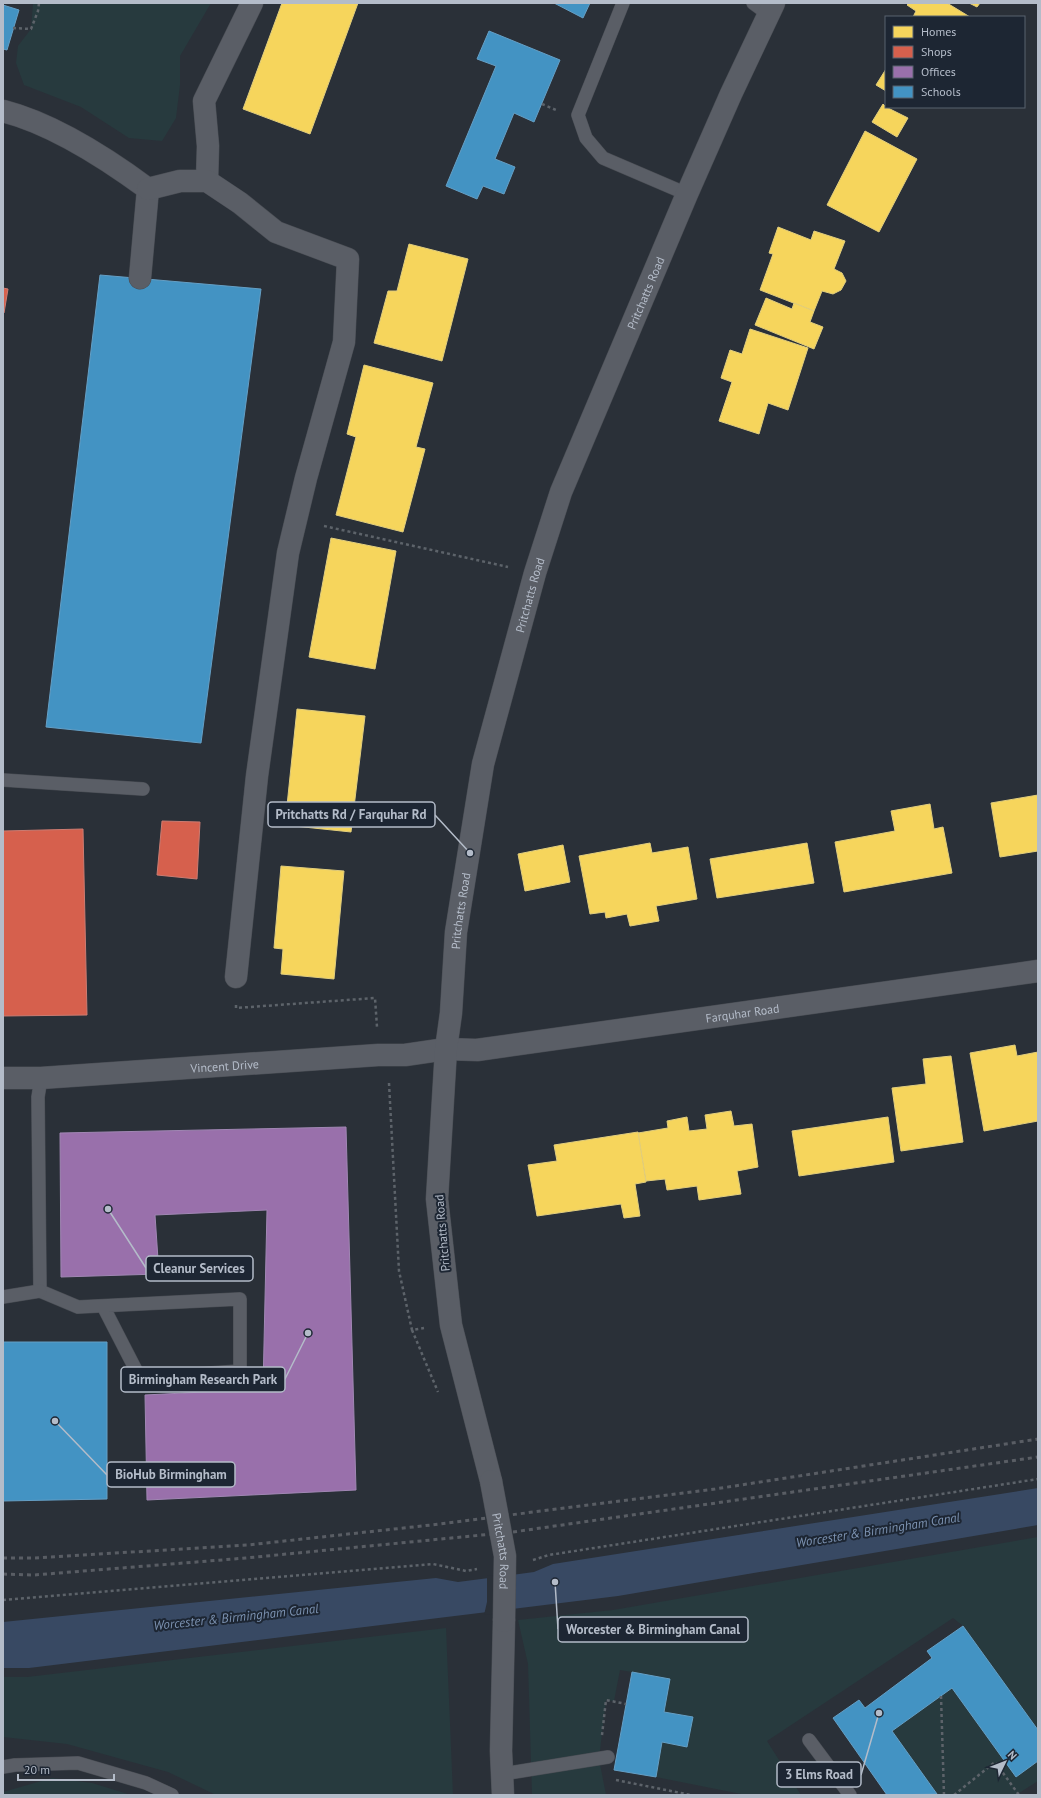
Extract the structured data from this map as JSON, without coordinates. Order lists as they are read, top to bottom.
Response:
{
  "streets": {
    "street": ["Pritchatts Road", "Farquhar Road", "Vincent Drive"]
  },
  "crossings": [
    ["Pritchatts Road", "Farquhar Road"],
    ["Pritchatts Road", "Vincent Drive"],
    ["Farquhar Road", "Vincent Drive"]
  ],
  "water": ["Worcester & Birmingham Canal"],
  "places": [
    "Pritchatts Rd / Farquhar Rd",
    "Cleanur Services",
    "Birmingham Research Park",
    "BioHub Birmingham",
    "Worcester & Birmingham Canal",
    "3 Elms Road"
  ],
  "legend": [
    "Homes",
    "Shops",
    "Offices",
    "Schools"
  ],
  "scale_bar": "20 m",
  "north": "top right"
}
